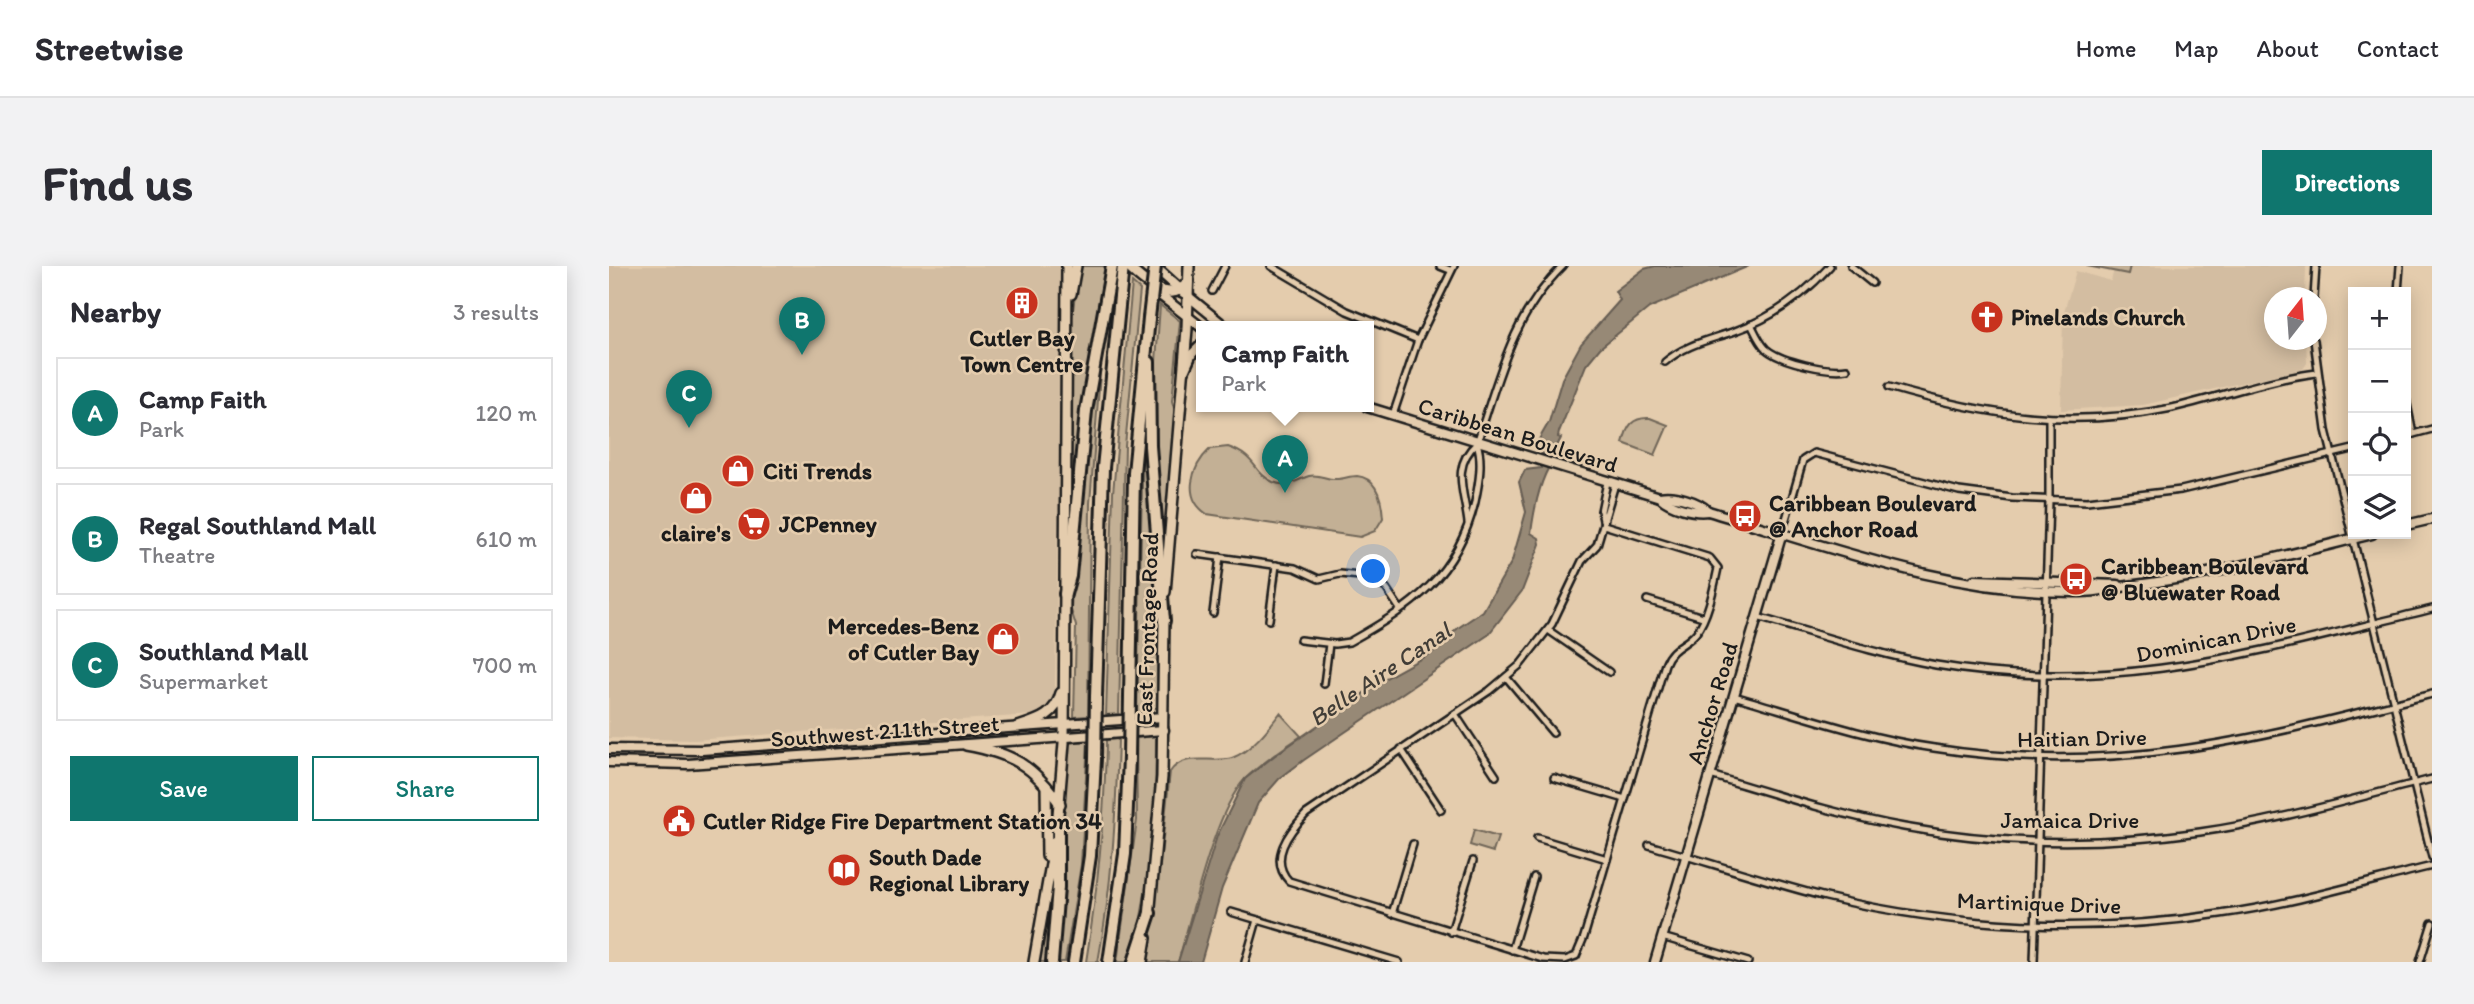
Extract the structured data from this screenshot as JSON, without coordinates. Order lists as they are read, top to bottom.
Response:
{
  "streets": {
    "main road": ["East Frontage Road"],
    "street": [
      "Caribbean Boulevard",
      "Dominican Drive",
      "Anchor Road",
      "Southwest 211th Street",
      "Haitian Drive",
      "Jamaica Drive",
      "Martinique Drive"
    ]
  },
  "crossings": [
    ["Caribbean Boulevard", "Anchor Road"],
    ["East Frontage Road", "Southwest 211th Street"],
    ["Dominican Drive", "Anchor Road"],
    ["Anchor Road", "Haitian Drive"],
    ["Anchor Road", "Jamaica Drive"],
    ["Anchor Road", "Martinique Drive"]
  ],
  "water": ["Belle Aire Canal"],
  "places": {
    "building": ["Cutler Bay Town Centre"],
    "church": ["Pinelands Church"],
    "shop": ["Citi Trends", "claire's", "Mercedes-Benz of Cutler Bay"],
    "bus stop": ["Caribbean Boulevard @ Anchor Road", "Caribbean Boulevard @ Bluewater Road"],
    "supermarket": ["JCPenney"],
    "public building": ["Cutler Ridge Fire Department Station 34"],
    "library": ["South Dade Regional Library"]
  },
  "north": "top",
  "page": {
    "header": "Streetwise",
    "nav": [
      "Home",
      "Map",
      "About",
      "Contact"
    ],
    "buttons": [
      "Directions",
      ["Save", "Share"]
    ],
    "title": "Find us",
    "heading": ["Nearby", "3 results"],
    "map_buttons": ["+", "−"],
    "pins": ["B", "C", "A"],
    "popup": ["Camp Faith", "Park"],
    "list": [
      {
        "mark": "A",
        "name": "Camp Faith",
        "note": "Park",
        "value": "120 m"
      },
      {
        "mark": "B",
        "name": "Regal Southland Mall",
        "note": "Theatre",
        "value": "610 m"
      },
      {
        "mark": "C",
        "name": "Southland Mall",
        "note": "Supermarket",
        "value": "700 m"
      }
    ]
  }
}
